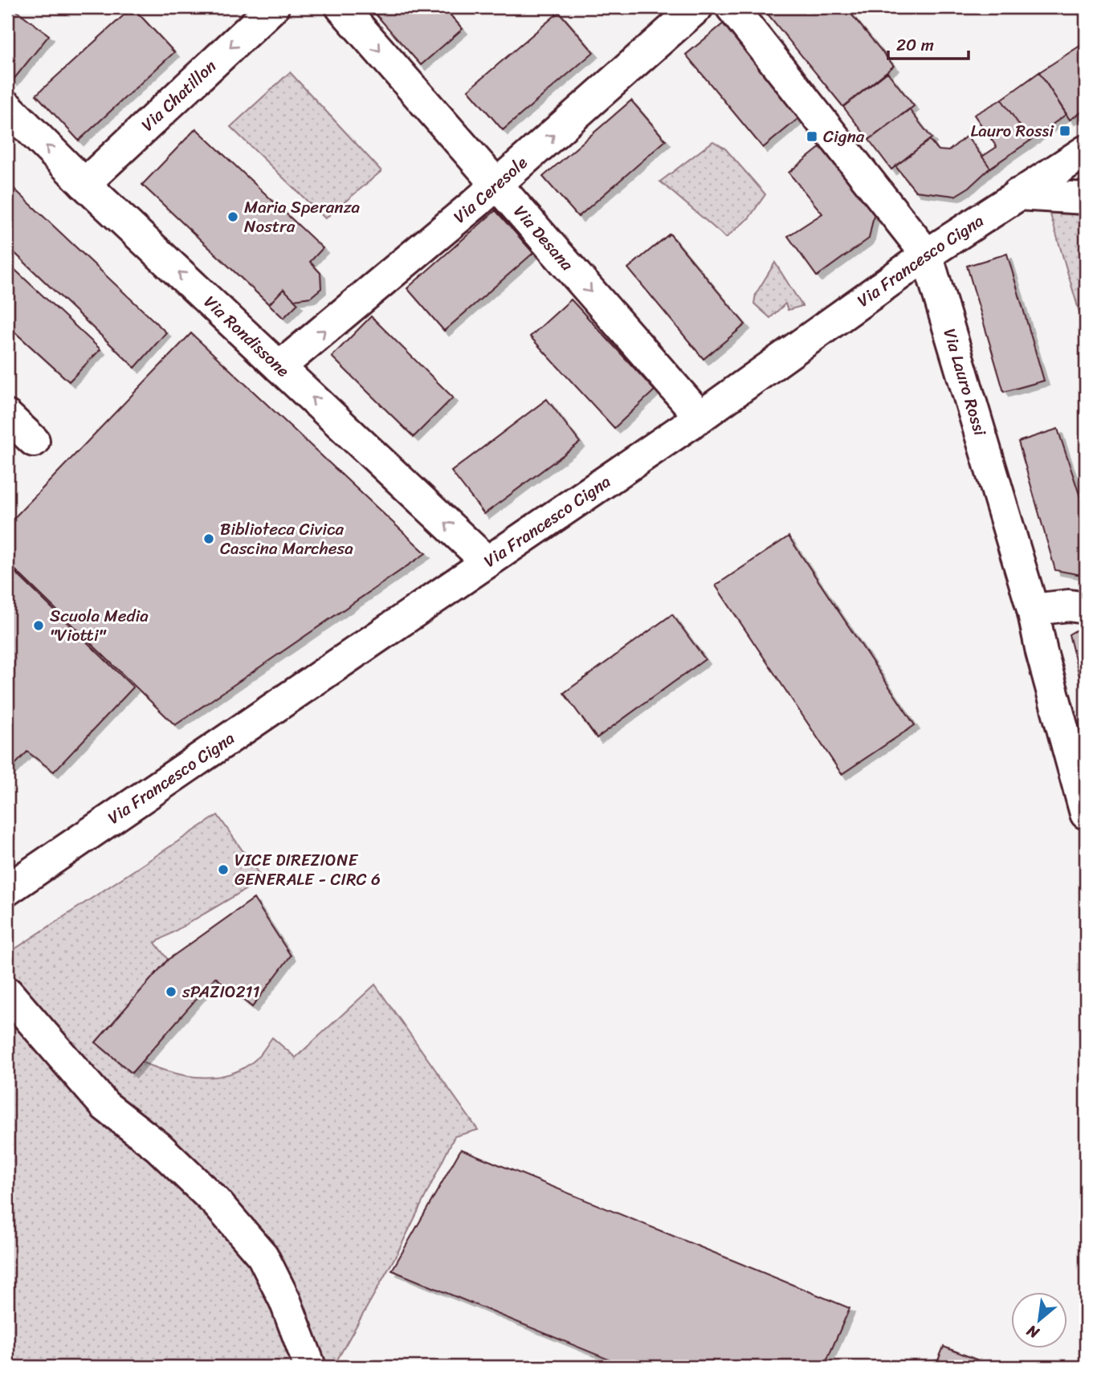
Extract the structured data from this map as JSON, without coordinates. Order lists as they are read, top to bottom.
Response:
{
  "streets": {
    "street": [
      "Via Chatillon",
      "Via Ceresole",
      "Via Desana",
      "Via Francesco Cigna",
      "Via Rondissone",
      "Via Lauro Rossi"
    ]
  },
  "crossings": [
    ["Via Chatillon", "Via Rondissone"],
    ["Via Ceresole", "Via Desana"],
    ["Via Ceresole", "Via Rondissone"],
    ["Via Desana", "Via Francesco Cigna"],
    ["Via Francesco Cigna", "Via Rondissone"],
    ["Via Francesco Cigna", "Via Lauro Rossi"]
  ],
  "one_way": [
    "Via Chatillon",
    "Via Ceresole",
    "Via Desana",
    "Via Rondissone"
  ],
  "places": {
    "transit": ["Lauro Rossi", "Cigna"],
    "other": [
      "Maria Speranza Nostra",
      "Biblioteca Civica Cascina Marchesa",
      "Scuola Media \"Viotti\"",
      "VICE DIREZIONE GENERALE - CIRC 6",
      "sPAZIO211"
    ]
  },
  "scale_bar": "20 m",
  "north": "bottom left"
}
